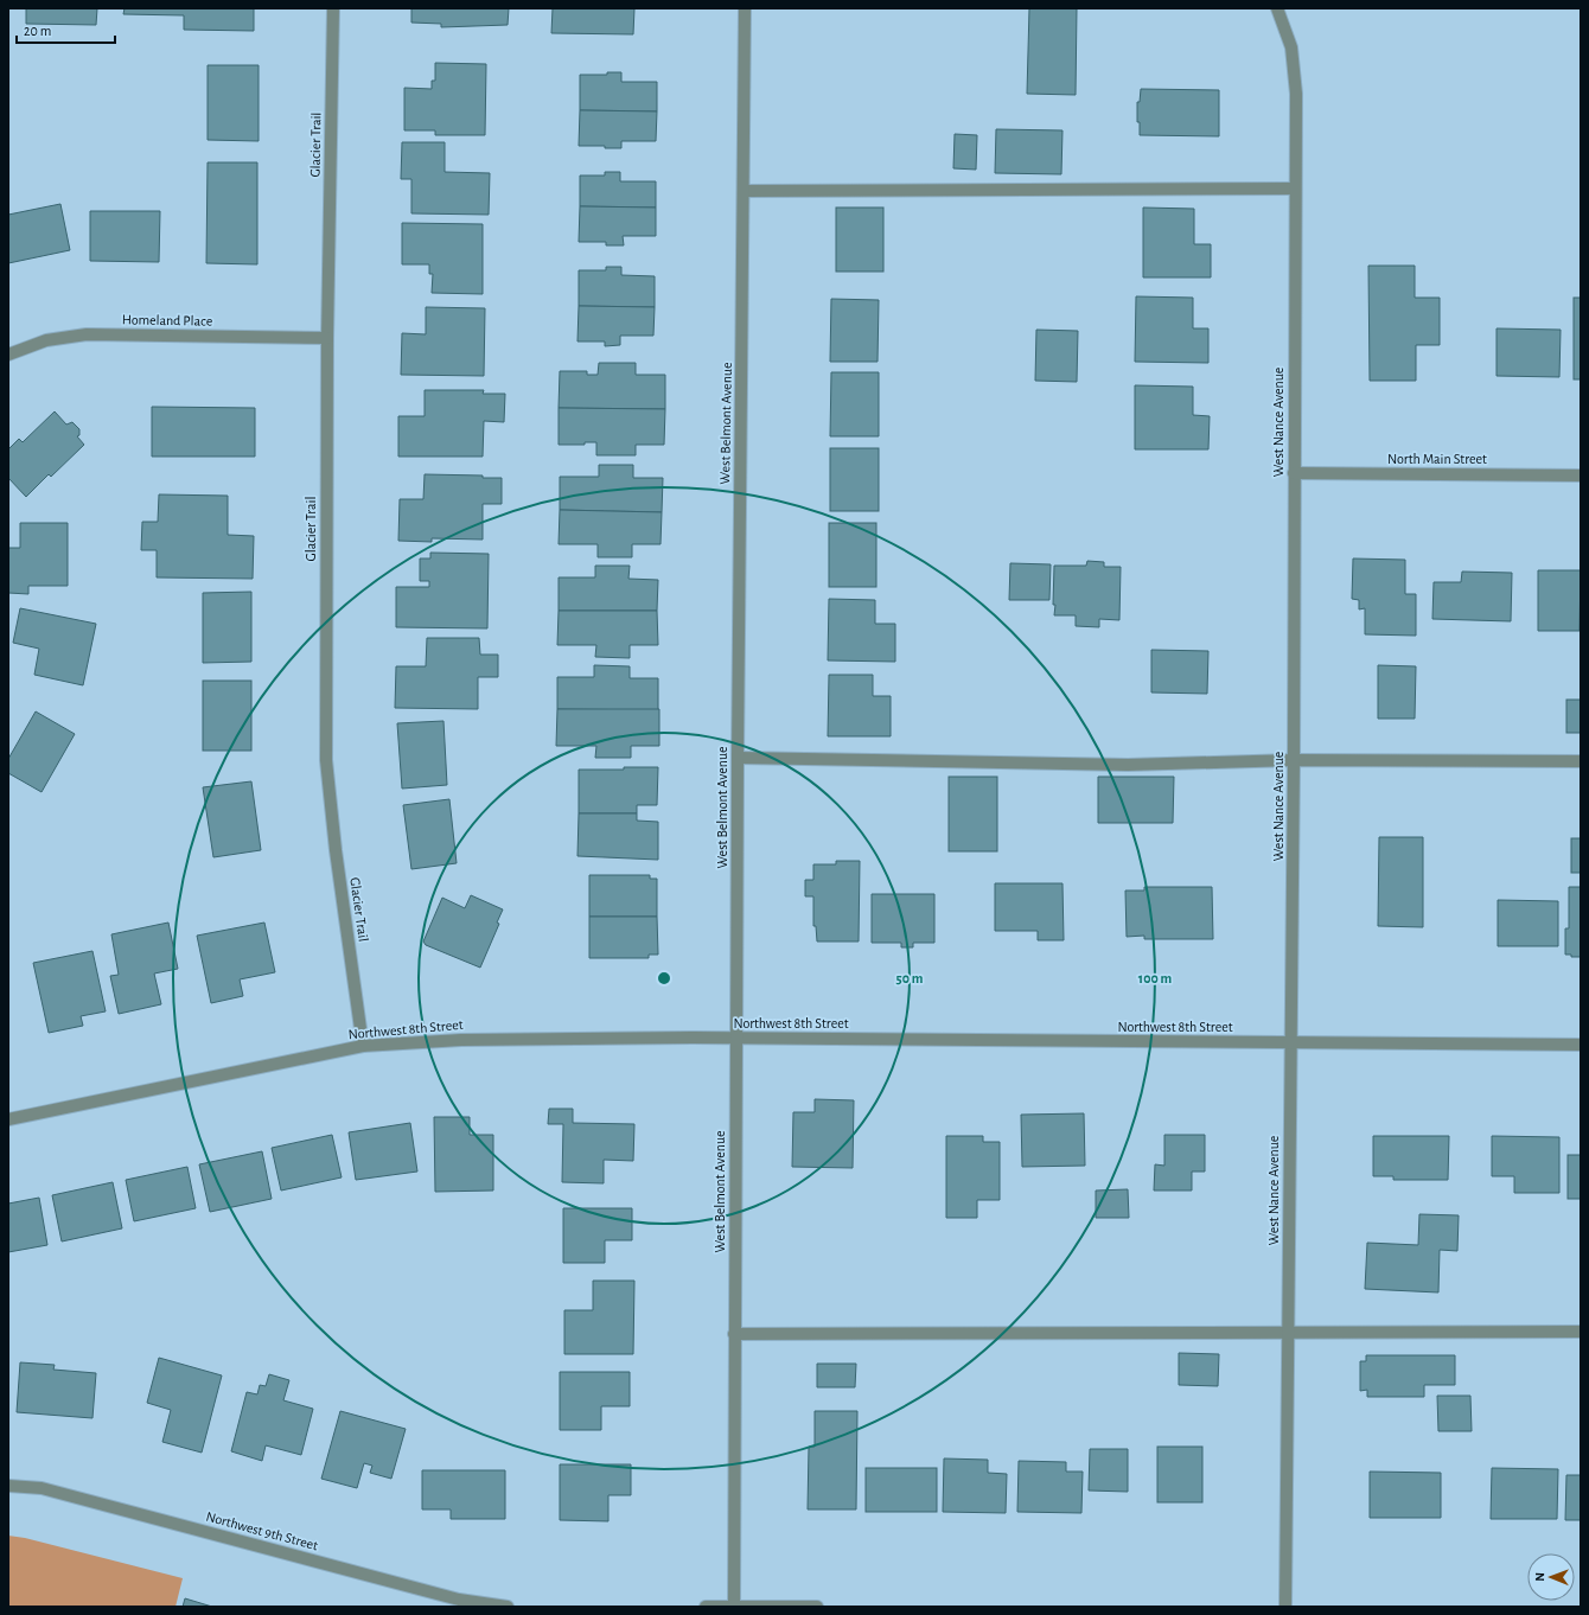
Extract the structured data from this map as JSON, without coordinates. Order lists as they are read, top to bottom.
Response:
{
  "streets": {
    "street": [
      "Glacier Trail",
      "Homeland Place",
      "West Nance Avenue",
      "West Belmont Avenue",
      "North Main Street",
      "Northwest 8th Street",
      "Northwest 9th Street"
    ]
  },
  "crossings": [
    ["Glacier Trail", "Homeland Place"],
    ["Glacier Trail", "Northwest 8th Street"],
    ["West Nance Avenue", "North Main Street"],
    ["West Nance Avenue", "Northwest 8th Street"],
    ["West Belmont Avenue", "Northwest 8th Street"]
  ],
  "scale_bar": "20 m",
  "north": "left",
  "rings": ["50 m", "100 m"]
}
